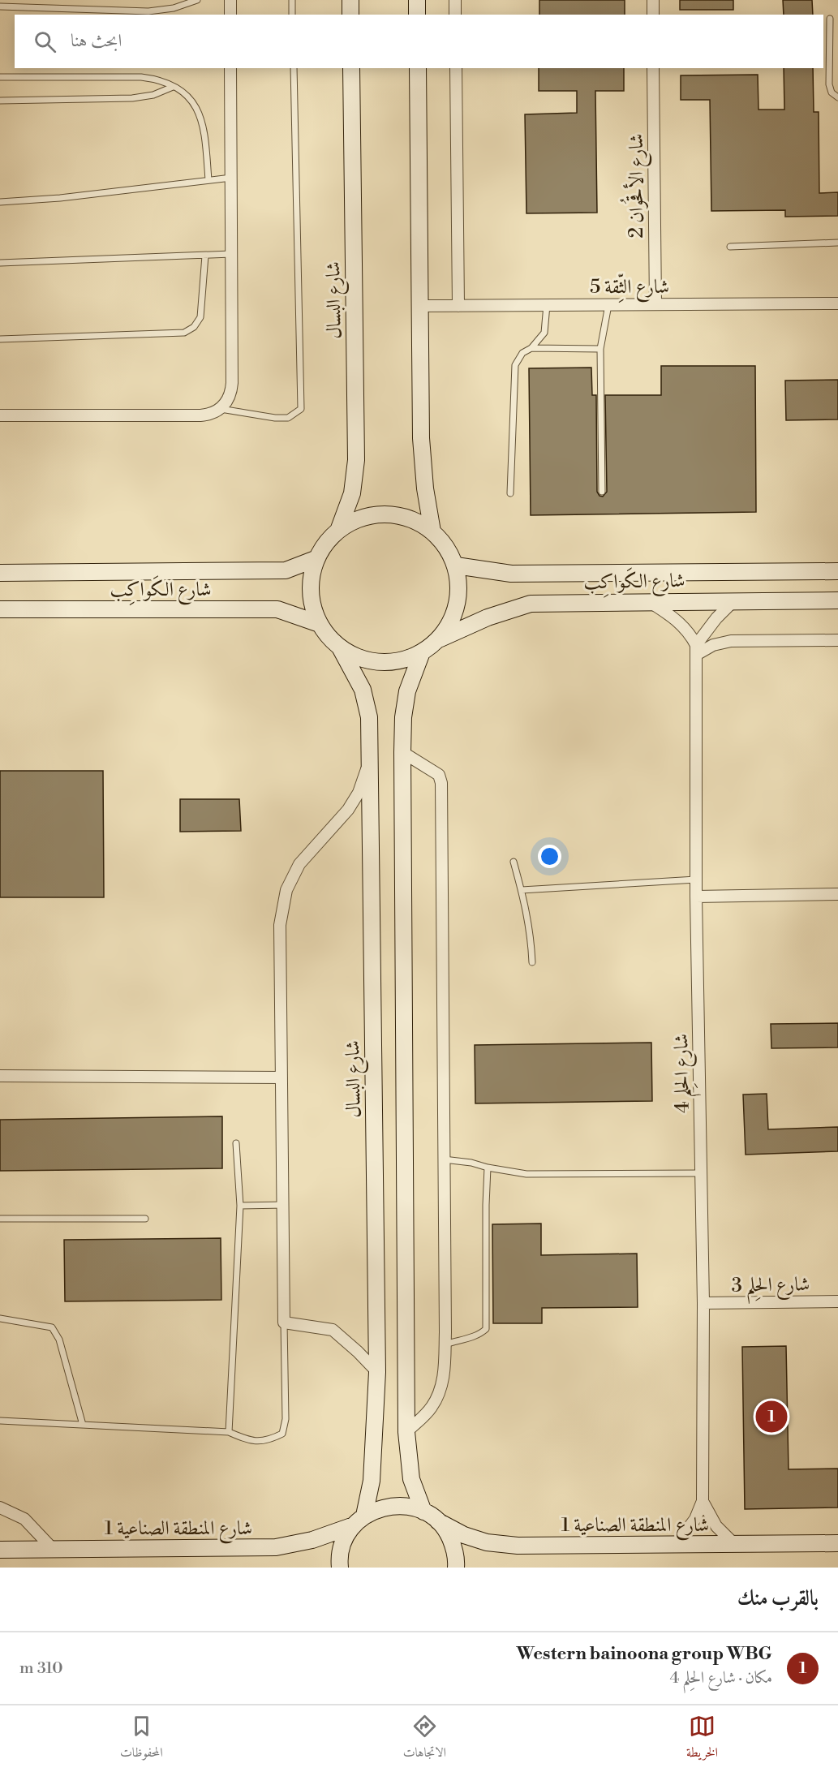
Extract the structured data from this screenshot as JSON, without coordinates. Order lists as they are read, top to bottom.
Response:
{
  "streets": {
    "street": [
      "شارع الأقحُوان 2",
      "شارع الثِّقة 5",
      "شارع البسال",
      "شارع الكَواكِب",
      "شارع الحِلم 4",
      "شارع الحِلم 3",
      "شارع المنطقة الصناعية 1"
    ]
  },
  "crossings": [
    ["شارع الأقحُوان 2", "شارع الثِّقة 5"],
    ["شارع البسال", "شارع الكَواكِب"],
    ["شارع البسال", "شارع المنطقة الصناعية 1"],
    ["شارع الحِلم 4", "شارع الحِلم 3"],
    ["شارع الحِلم 4", "شارع المنطقة الصناعية 1"]
  ],
  "page": {
    "search": "ابحث هنا",
    "pins": "1",
    "heading": "بالقرب منك",
    "list": [
      {
        "mark": "1",
        "name": "Western bainoona group WBG",
        "note": "مكان · شارع الحِلم 4",
        "value": "310 m"
      }
    ],
    "nav": ["الخريطة", "الاتجاهات", "المحفوظات"]
  }
}
